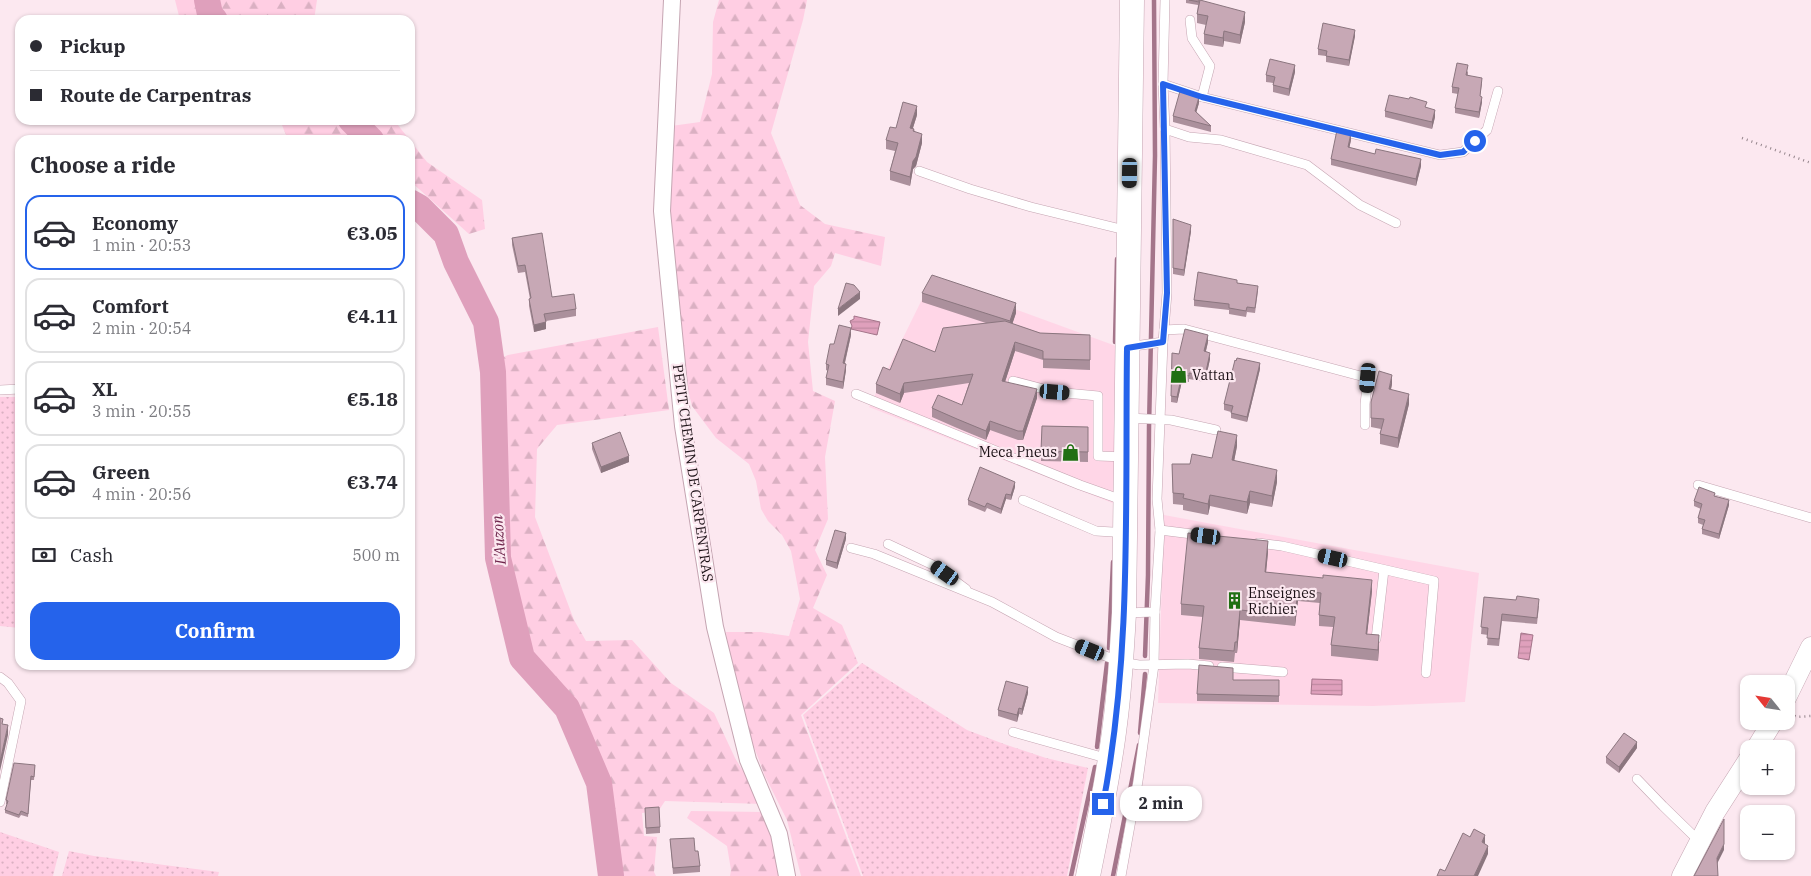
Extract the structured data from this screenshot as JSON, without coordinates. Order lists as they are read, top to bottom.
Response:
{
  "streets": {
    "street": ["PETIT CHEMIN DE CARPENTRAS"]
  },
  "water": ["L'Auzon"],
  "places": {
    "shop": ["Vattan", "Meca Pneus"],
    "building": ["Enseignes Richier"]
  },
  "north": "top left",
  "page": {
    "banner": ["Pickup", "Route de Carpentras"],
    "heading": "Choose a ride",
    "list": [
      {
        "name": "Economy",
        "note": "1 min · 20:53",
        "value": "€3.05"
      },
      {
        "name": "Comfort",
        "note": "2 min · 20:54",
        "value": "€4.11"
      },
      {
        "name": "XL",
        "note": "3 min · 20:55",
        "value": "€5.18"
      },
      {
        "name": "Green",
        "note": "4 min · 20:56",
        "value": "€3.74"
      }
    ],
    "pay": ["Cash", "500 m"],
    "buttons": "Confirm",
    "map_buttons": ["+", "−"],
    "bubble": "2 min"
  }
}
